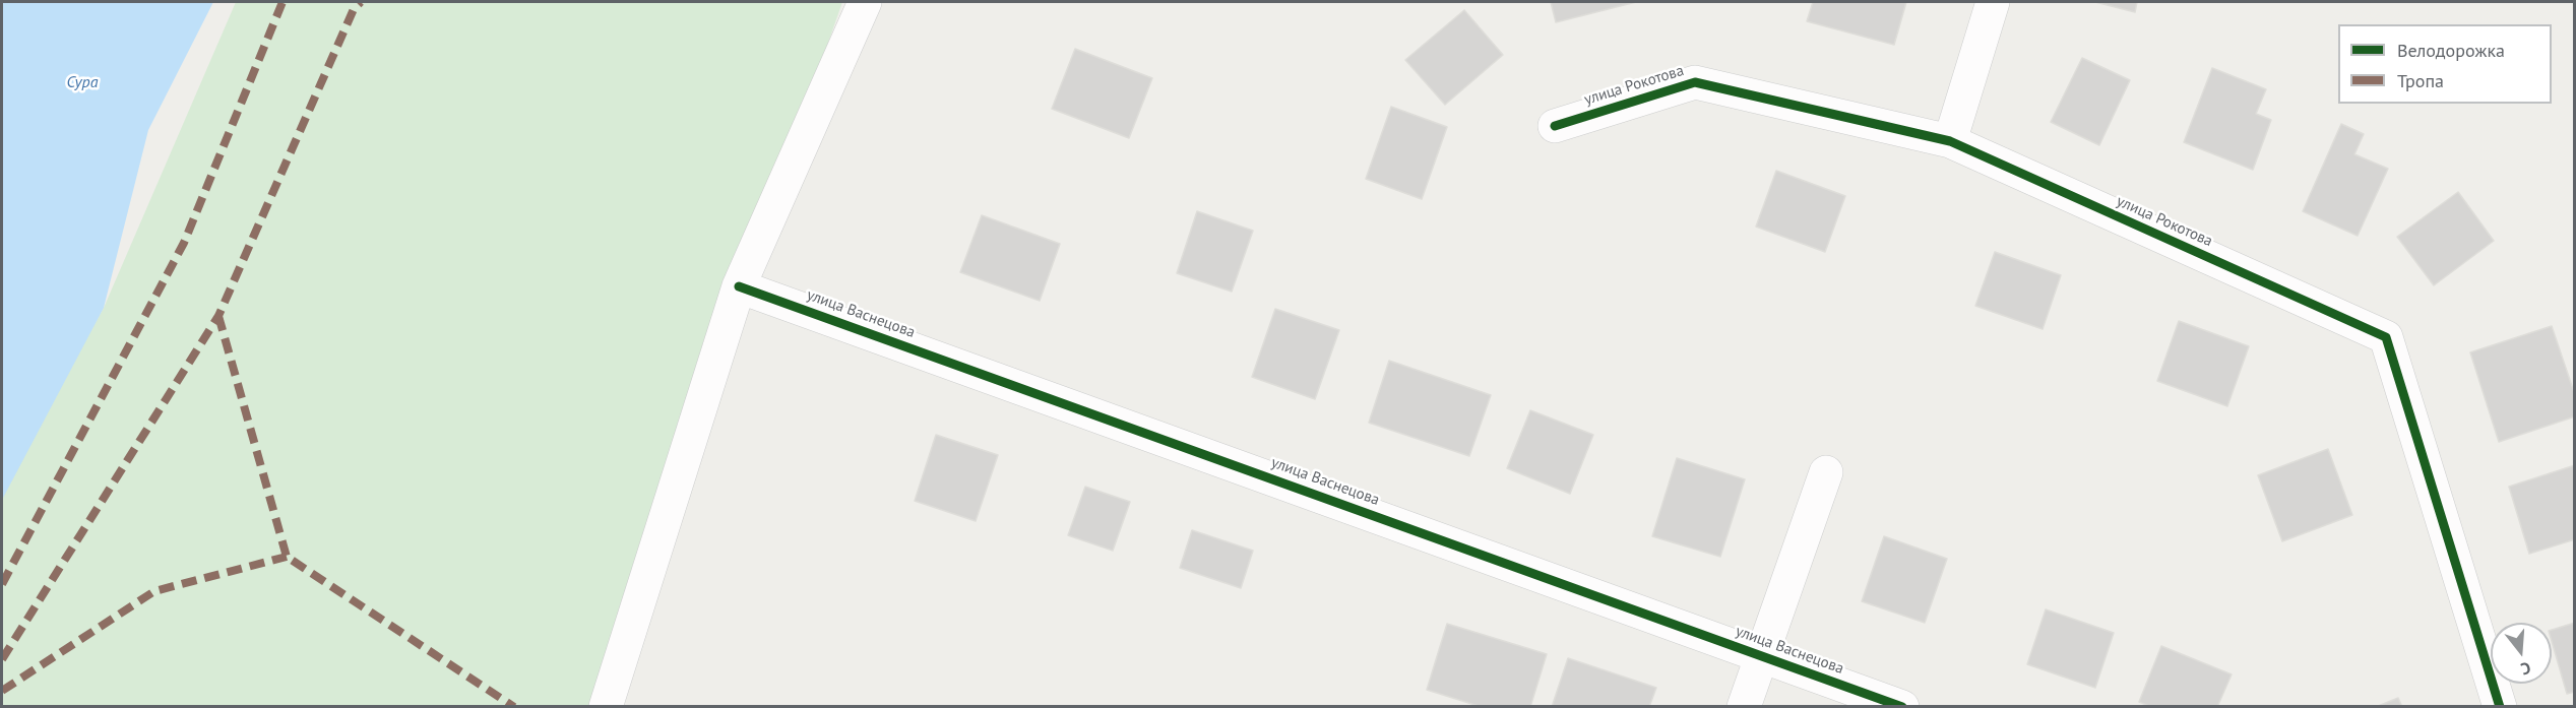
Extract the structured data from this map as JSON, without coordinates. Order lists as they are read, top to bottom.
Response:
{
  "streets": {
    "street": ["улица Рокотова", "улица Васнецова"]
  },
  "water": ["Сура"],
  "legend": ["Велодорожка", "Тропа"],
  "north": "bottom"
}
